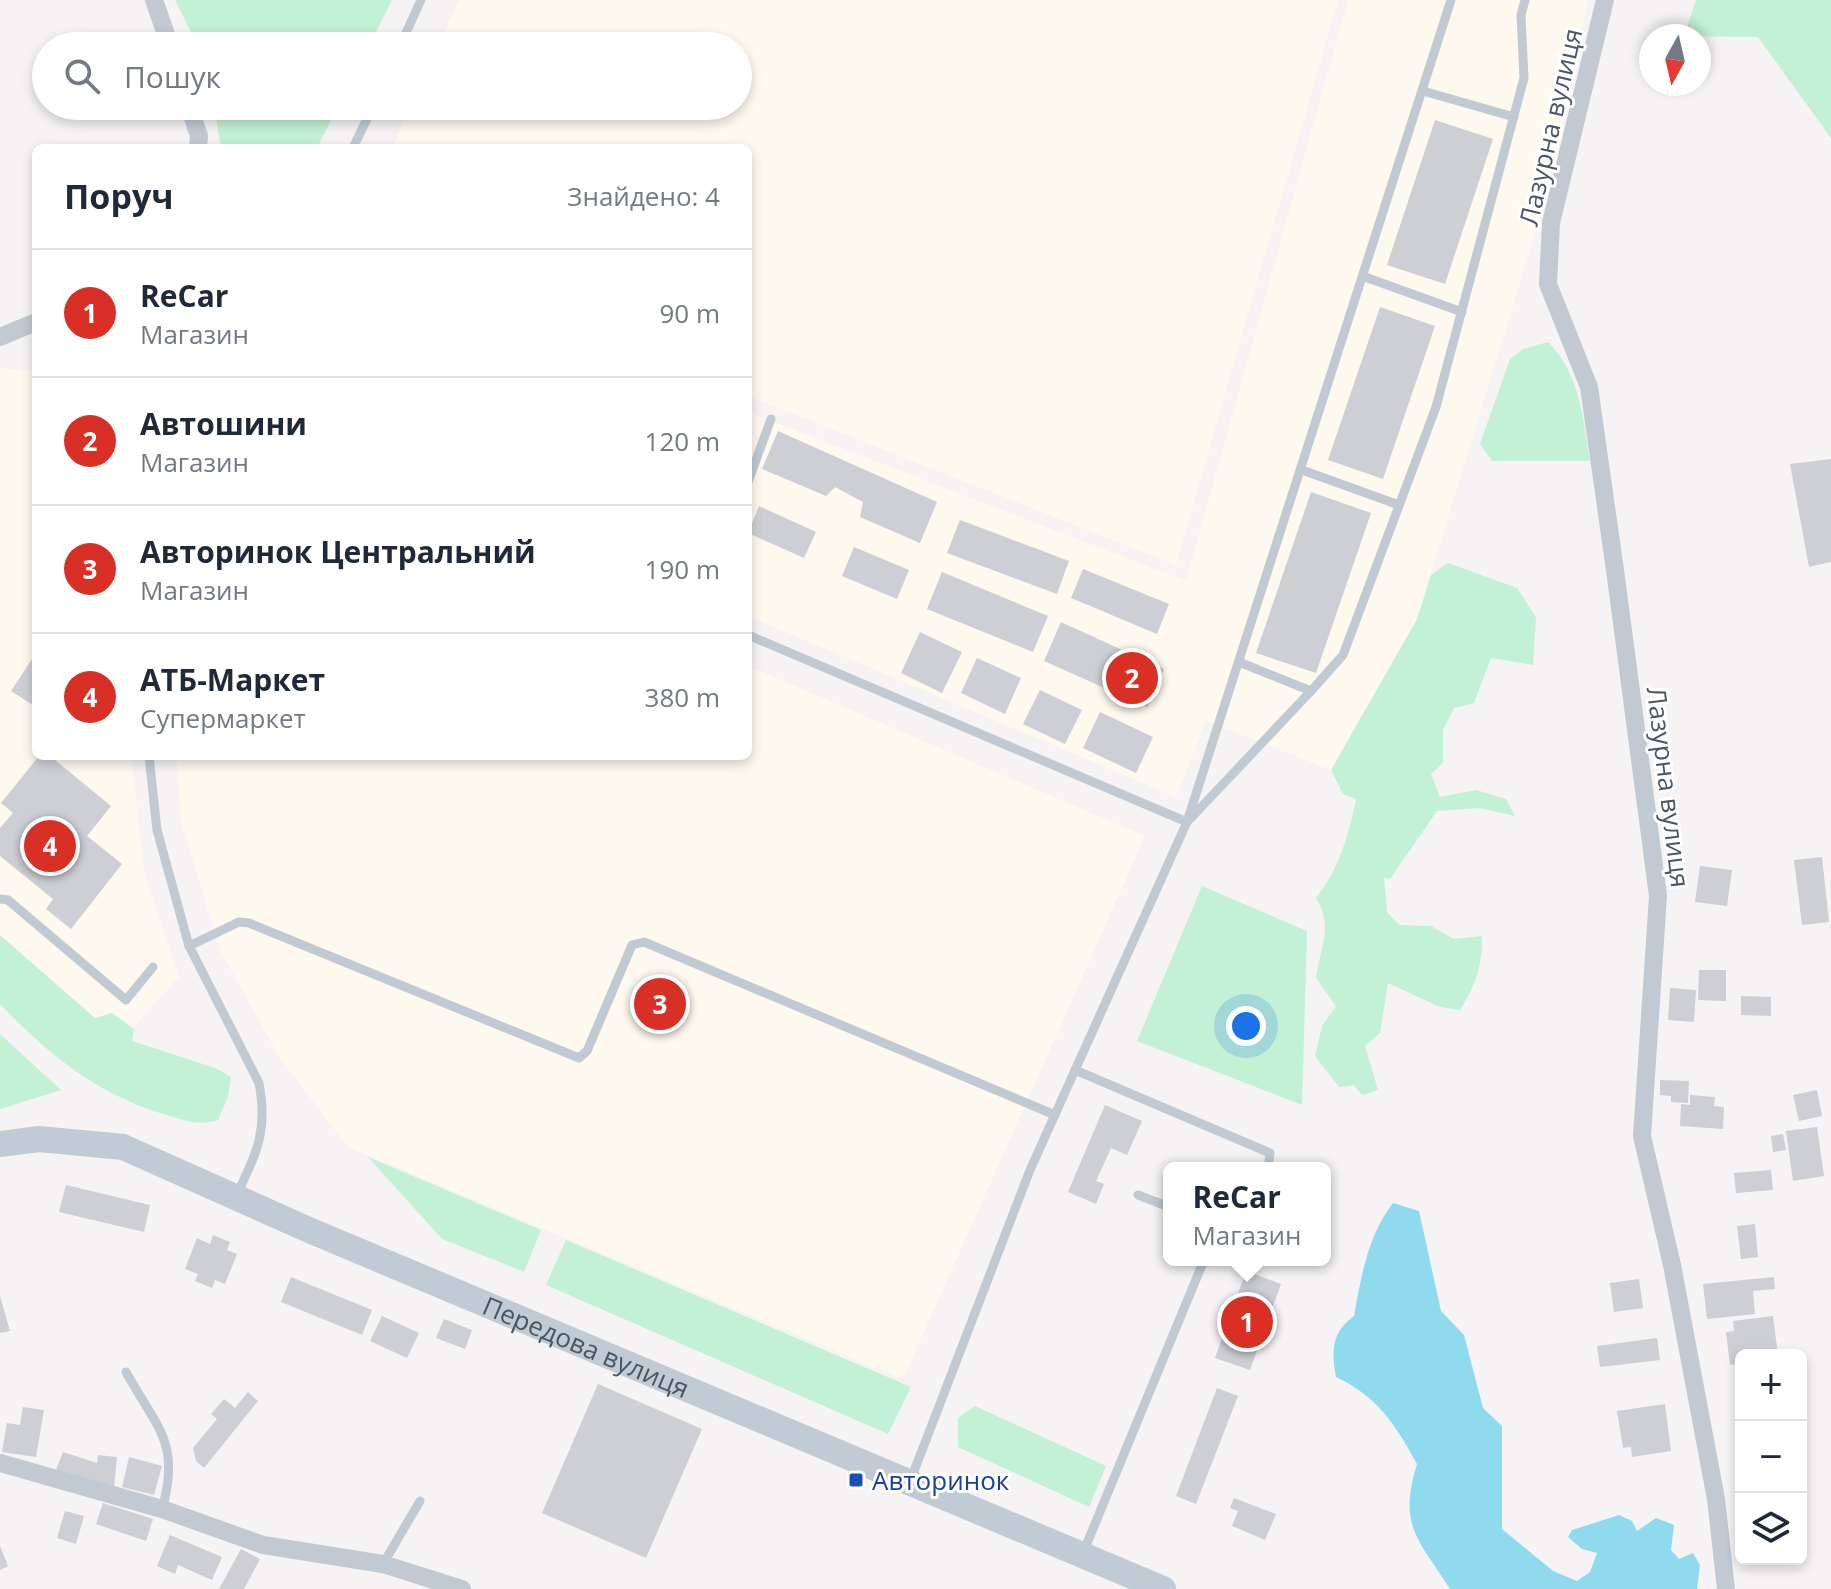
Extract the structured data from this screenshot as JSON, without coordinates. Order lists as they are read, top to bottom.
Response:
{
  "streets": {
    "street": ["Лазурна вулиця", "Передова вулиця"]
  },
  "places": {
    "transit": ["Авторинок"]
  },
  "north": "bottom",
  "page": {
    "search": "Пошук",
    "heading": ["Поруч", "Знайдено: 4"],
    "list": [
      {
        "mark": "1",
        "name": "ReCar",
        "note": "Магазин",
        "value": "90 m"
      },
      {
        "mark": "2",
        "name": "Автошини",
        "note": "Магазин",
        "value": "120 m"
      },
      {
        "mark": "3",
        "name": "Авторинок Центральний",
        "note": "Магазин",
        "value": "190 m"
      },
      {
        "mark": "4",
        "name": "АТБ-Маркет",
        "note": "Супермаркет",
        "value": "380 m"
      }
    ],
    "pins": [
      "2",
      "4",
      "3",
      "1"
    ],
    "popup": ["ReCar", "Магазин"],
    "map_buttons": ["+", "−"]
  }
}
